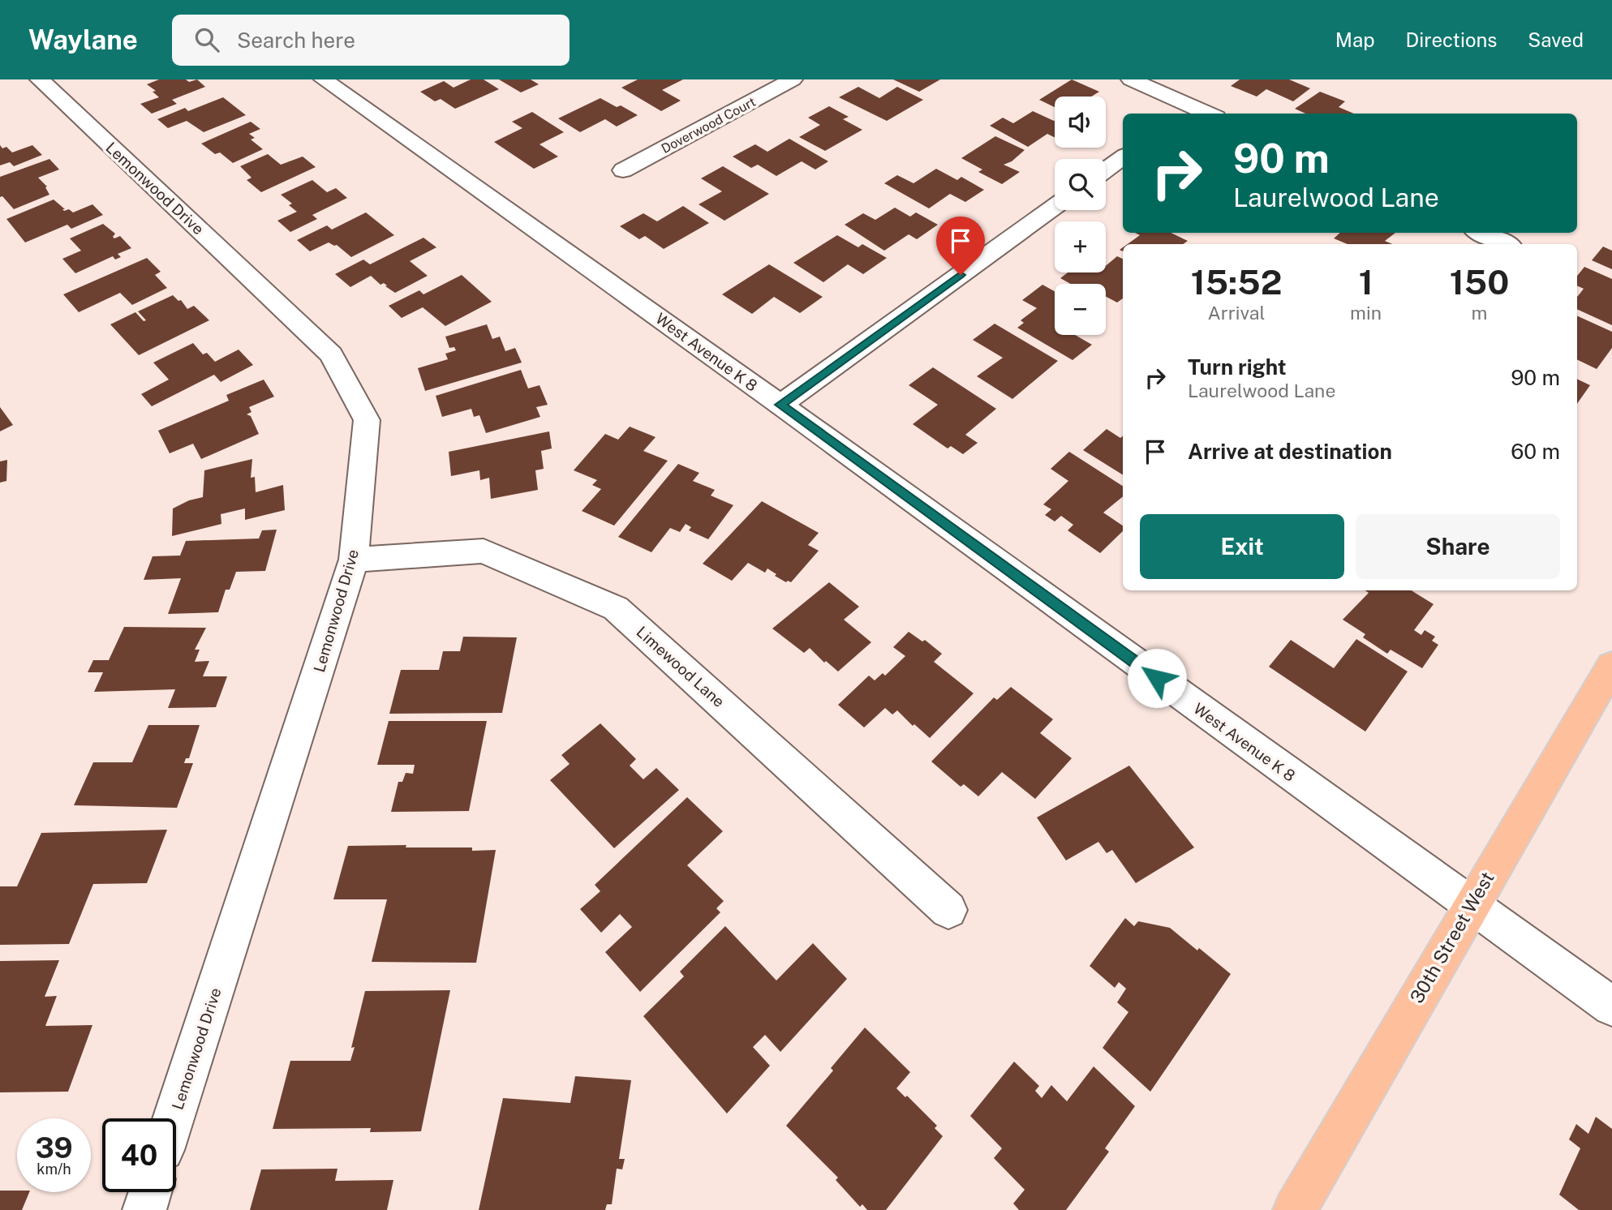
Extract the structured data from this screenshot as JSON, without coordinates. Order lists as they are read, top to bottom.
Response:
{
  "streets": {
    "main road": ["30th Street West"],
    "street": [
      "Doverwood Court",
      "Lemonwood Drive",
      "West Avenue K 8",
      "Limewood Lane"
    ]
  },
  "crossings": [
    ["Lemonwood Drive", "Limewood Lane"],
    ["West Avenue K 8", "30th Street West"]
  ],
  "page": {
    "header": "Waylane",
    "search": "Search here",
    "nav": ["Map", "Directions", "Saved"],
    "map_buttons": ["+", "−"],
    "turn": ["90 m", "Laurelwood Lane"],
    "eta": [
      "15:52",
      "Arrival",
      "1",
      "min",
      "150",
      "m"
    ],
    "list": [
      {
        "name": "Turn right",
        "note": "Laurelwood Lane",
        "value": "90 m"
      },
      {
        "name": "Arrive at destination",
        "value": "60 m"
      }
    ],
    "buttons": ["Exit", "Share"],
    "speed": "39 km/h",
    "limit": "40"
  }
}
